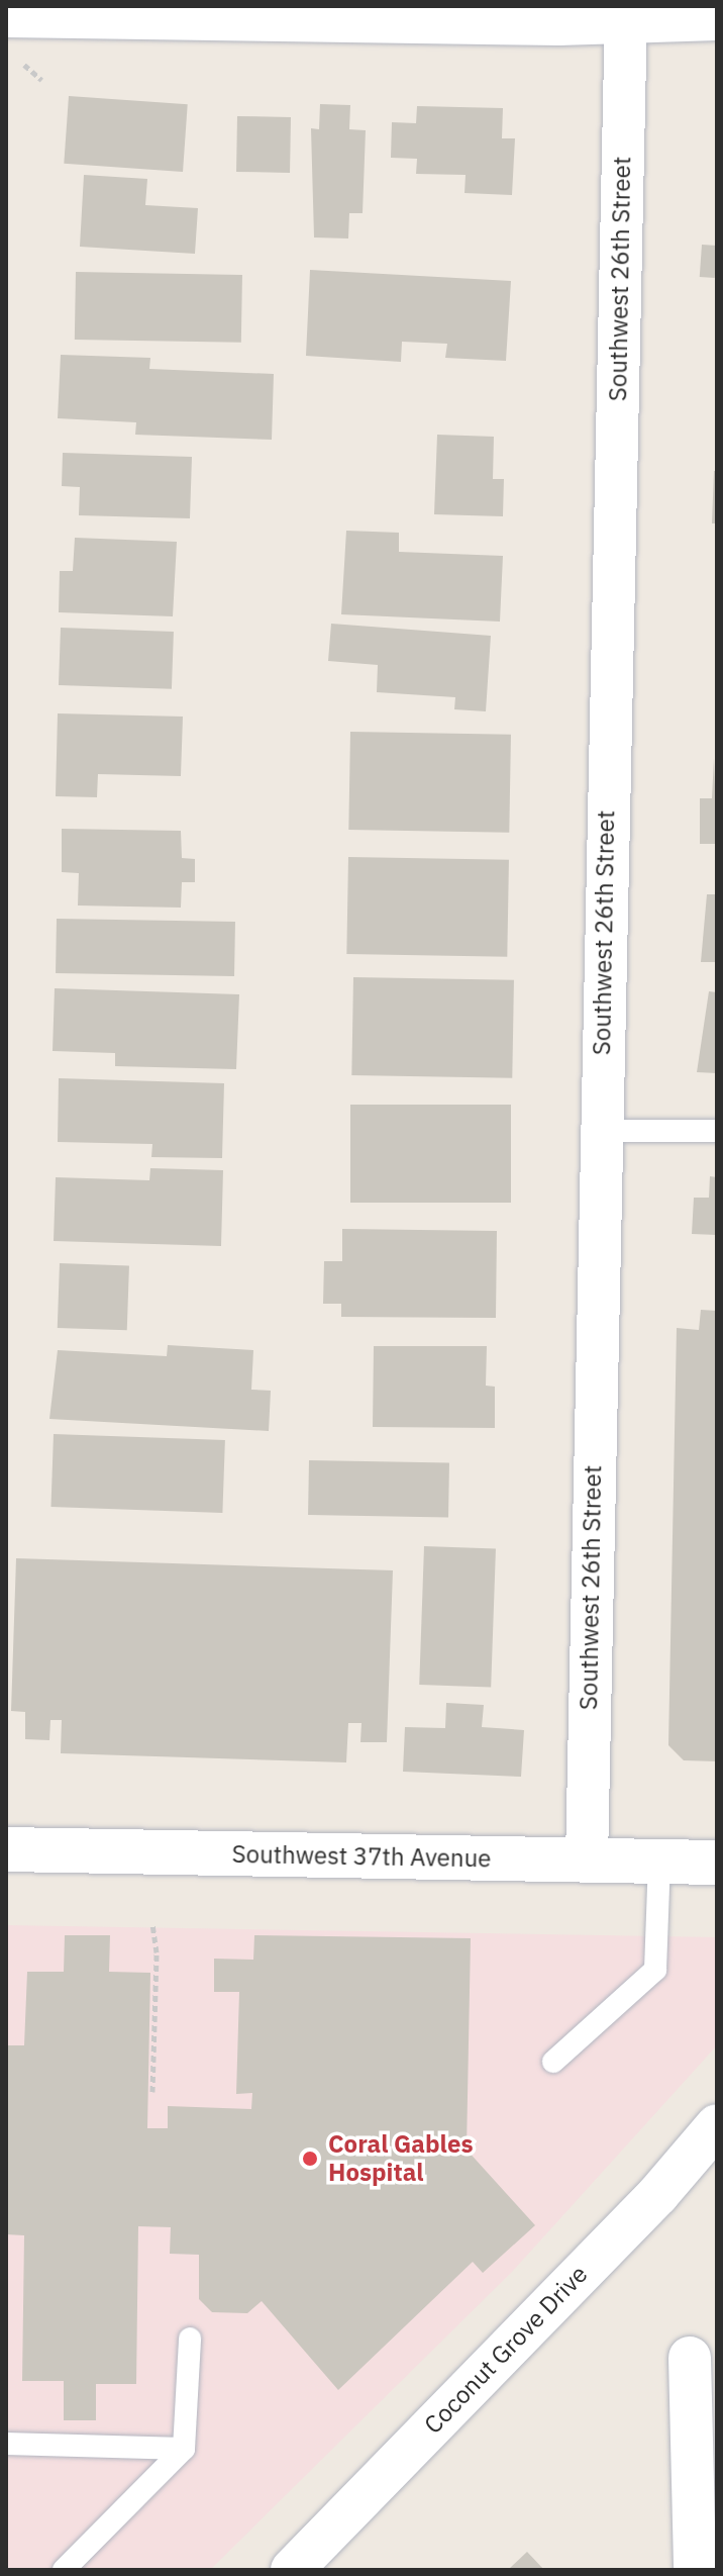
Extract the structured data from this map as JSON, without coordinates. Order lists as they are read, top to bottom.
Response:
{
  "streets": {
    "main road": ["Southwest 37th Avenue"],
    "street": ["Southwest 26th Street", "Coconut Grove Drive"]
  },
  "crossings": [
    ["Southwest 26th Street", "Southwest 37th Avenue"]
  ],
  "places": ["Coral Gables Hospital"]
}
